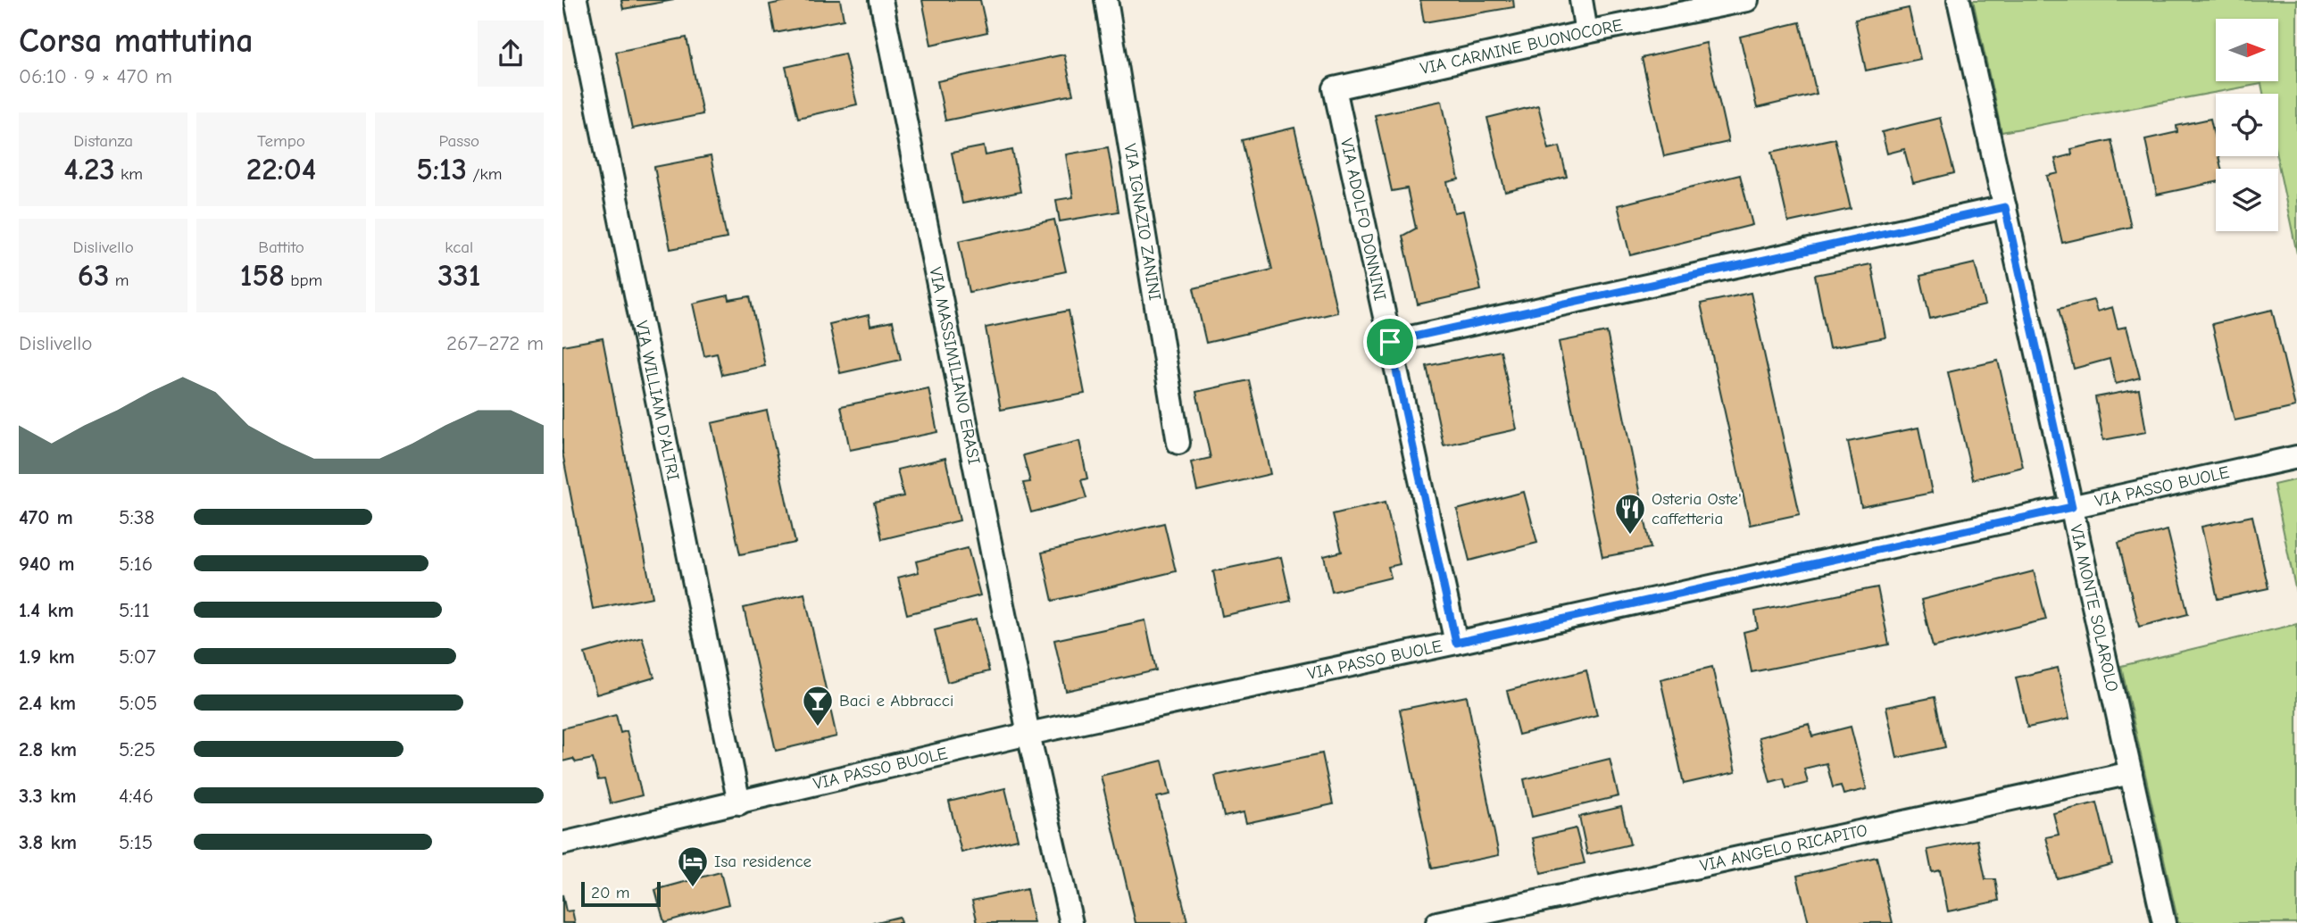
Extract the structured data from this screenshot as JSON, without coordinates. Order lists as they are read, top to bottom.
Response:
{
  "streets": {
    "street": [
      "VIA CARMINE BUONOCORE",
      "VIA ADOLFO DONNINI",
      "VIA IGNAZIO ZANINI",
      "VIA MASSIMILIANO ERASI",
      "VIA WILLIAM D'ALTRI",
      "VIA PASSO BUOLE",
      "VIA MONTE SOLAROLO",
      "VIA ANGELO RICAPITO"
    ]
  },
  "crossings": [
    ["VIA CARMINE BUONOCORE", "VIA ADOLFO DONNINI"],
    ["VIA ADOLFO DONNINI", "VIA PASSO BUOLE"],
    ["VIA MASSIMILIANO ERASI", "VIA PASSO BUOLE"],
    ["VIA WILLIAM D'ALTRI", "VIA PASSO BUOLE"],
    ["VIA PASSO BUOLE", "VIA MONTE SOLAROLO"],
    ["VIA MONTE SOLAROLO", "VIA ANGELO RICAPITO"]
  ],
  "places": {
    "restaurant": ["Osteria Oste' caffetteria"],
    "bar": ["Baci e Abbracci"],
    "hotel": ["Isa residence"]
  },
  "scale_bar": "20 m",
  "north": "right",
  "page": {
    "heading": ["Corsa mattutina", "06:10 · 9 × 470 m"],
    "stats": [
      ["Distanza", "4.23 km"],
      ["Tempo", "22:04"],
      ["Passo", "5:13 /km"],
      ["Dislivello", "63 m"],
      ["Battito", "158 bpm"],
      ["kcal", "331"]
    ],
    "chart": ["Dislivello", "267–272 m"],
    "list": [
      {
        "name": "470 m",
        "note": "5:38"
      },
      {
        "name": "940 m",
        "note": "5:16"
      },
      {
        "name": "1.4 km",
        "note": "5:11"
      },
      {
        "name": "1.9 km",
        "note": "5:07"
      },
      {
        "name": "2.4 km",
        "note": "5:05"
      },
      {
        "name": "2.8 km",
        "note": "5:25"
      },
      {
        "name": "3.3 km",
        "note": "4:46"
      },
      {
        "name": "3.8 km",
        "note": "5:15"
      }
    ],
    "scale": "20 m"
  }
}
